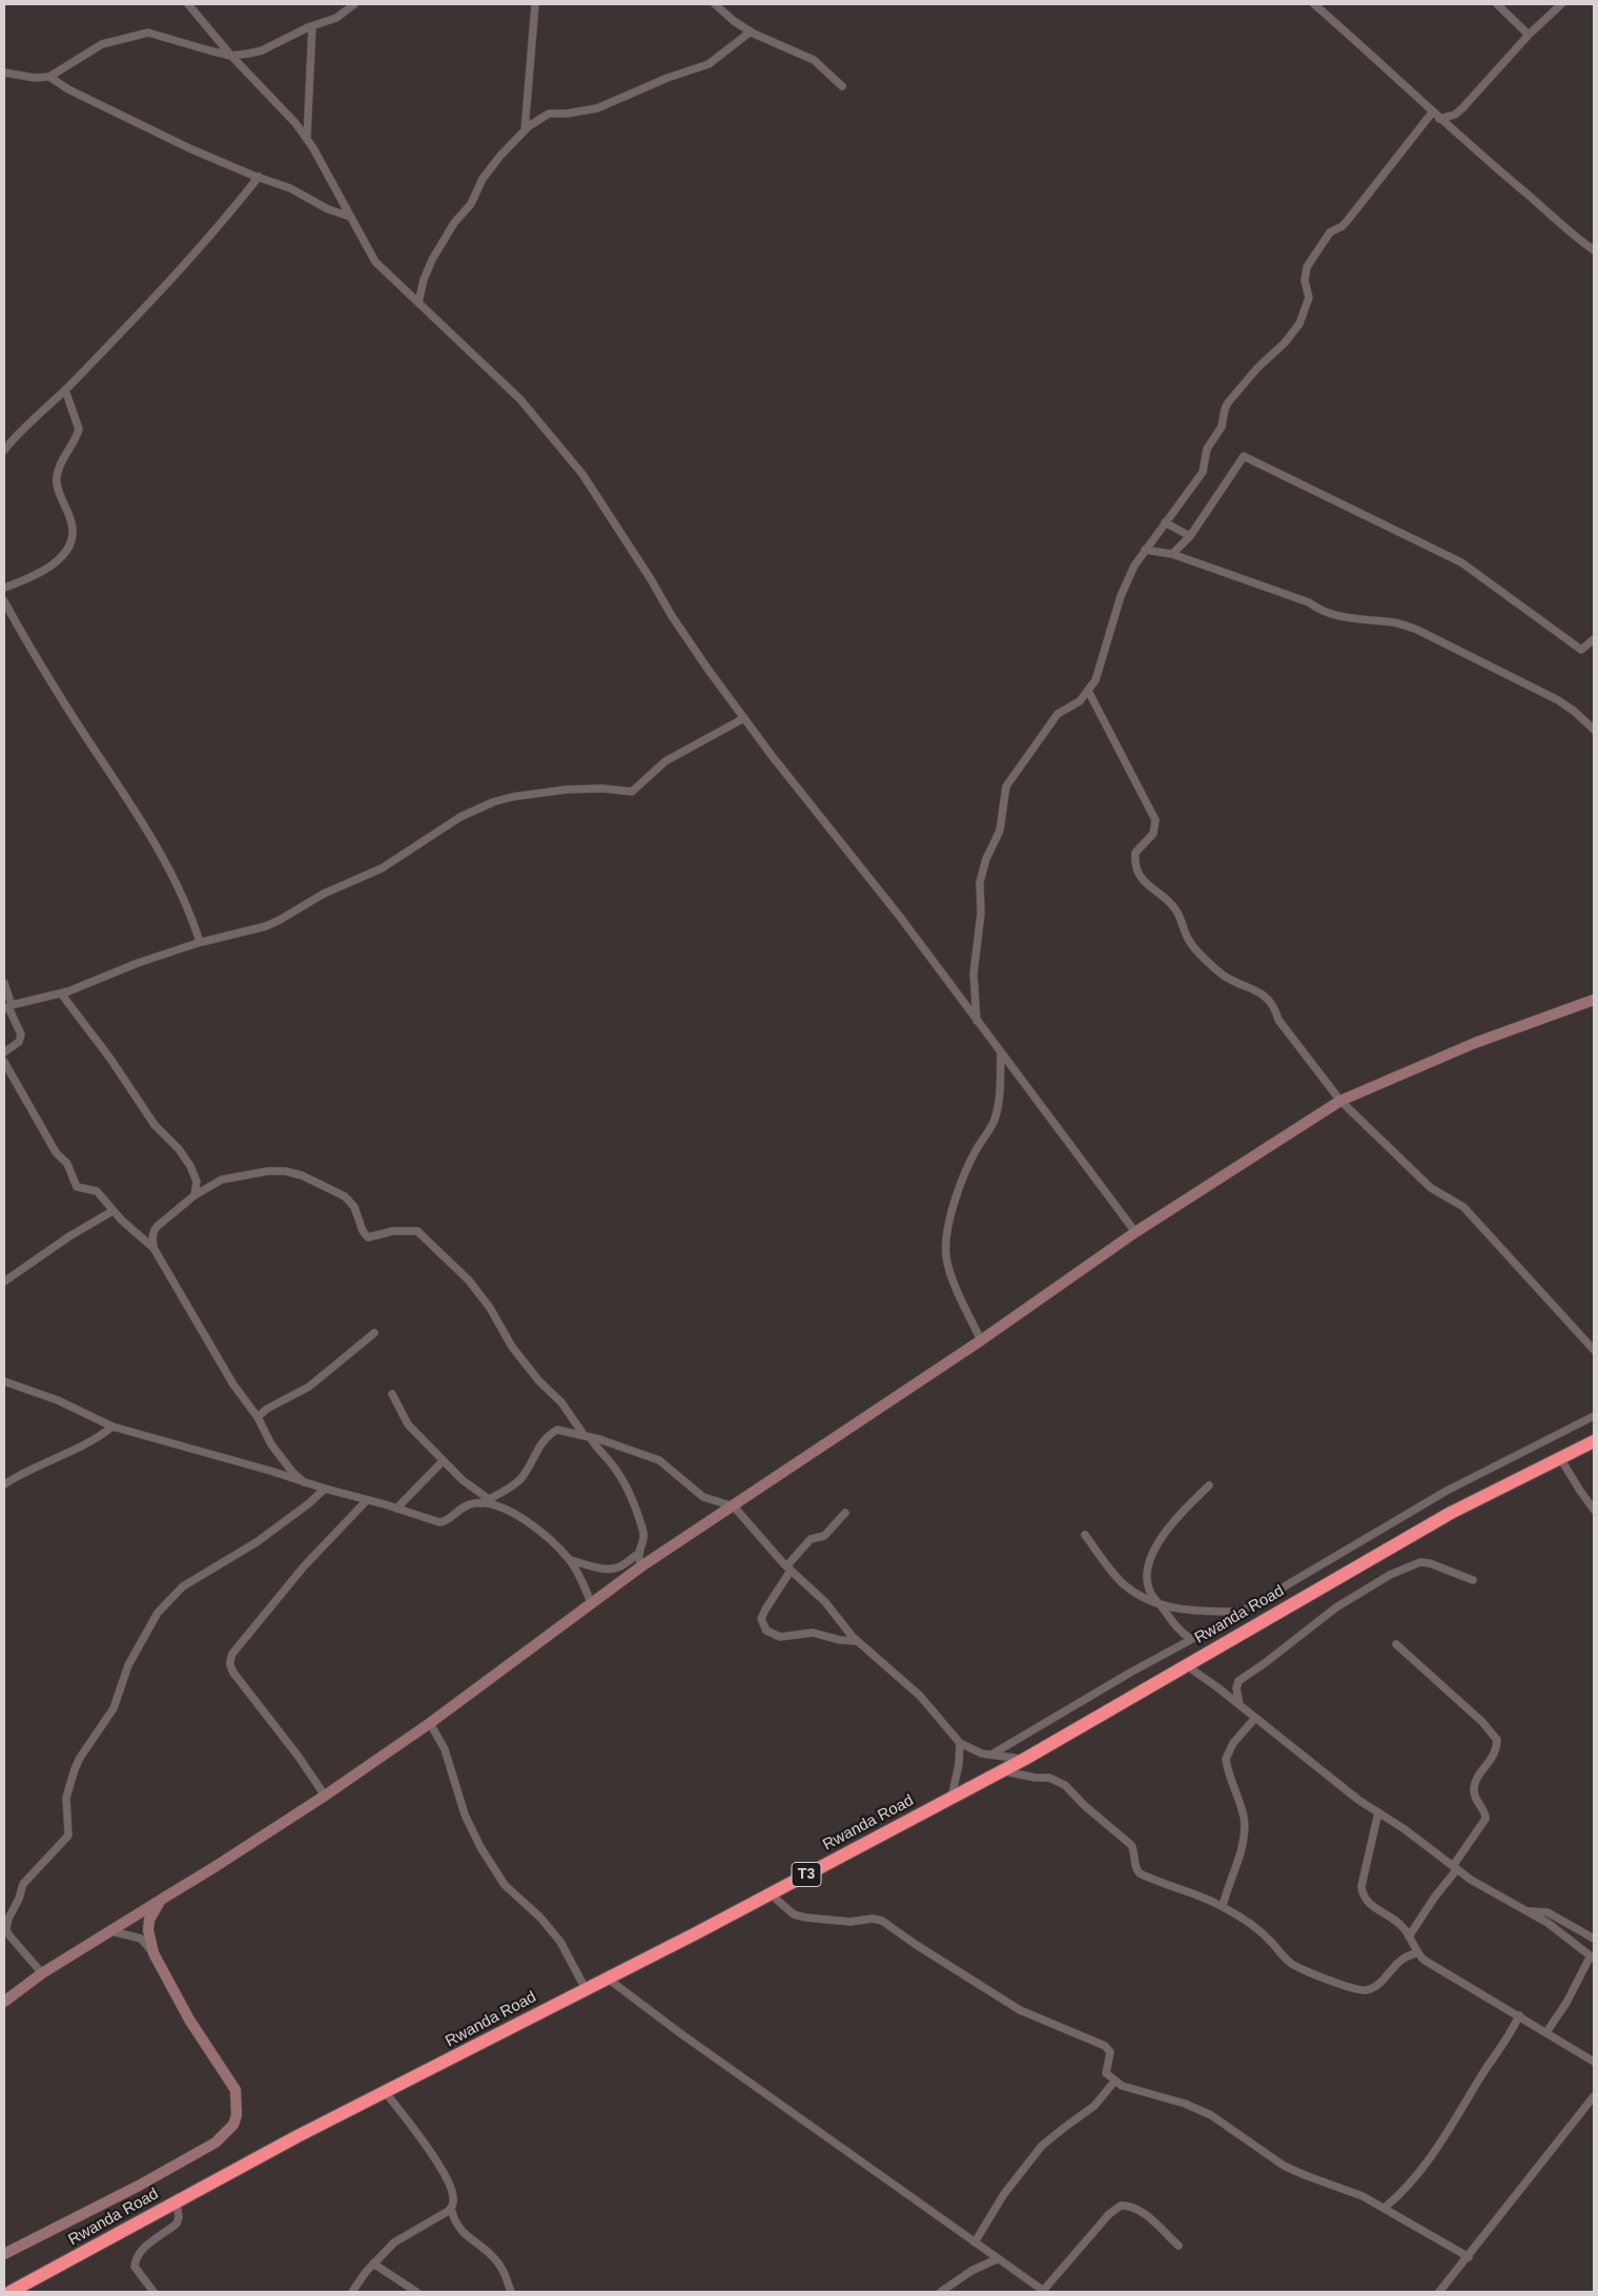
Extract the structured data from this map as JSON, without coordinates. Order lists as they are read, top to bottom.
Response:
{
  "streets": {
    "highway": ["Rwanda Road", "T3"]
  }
}
